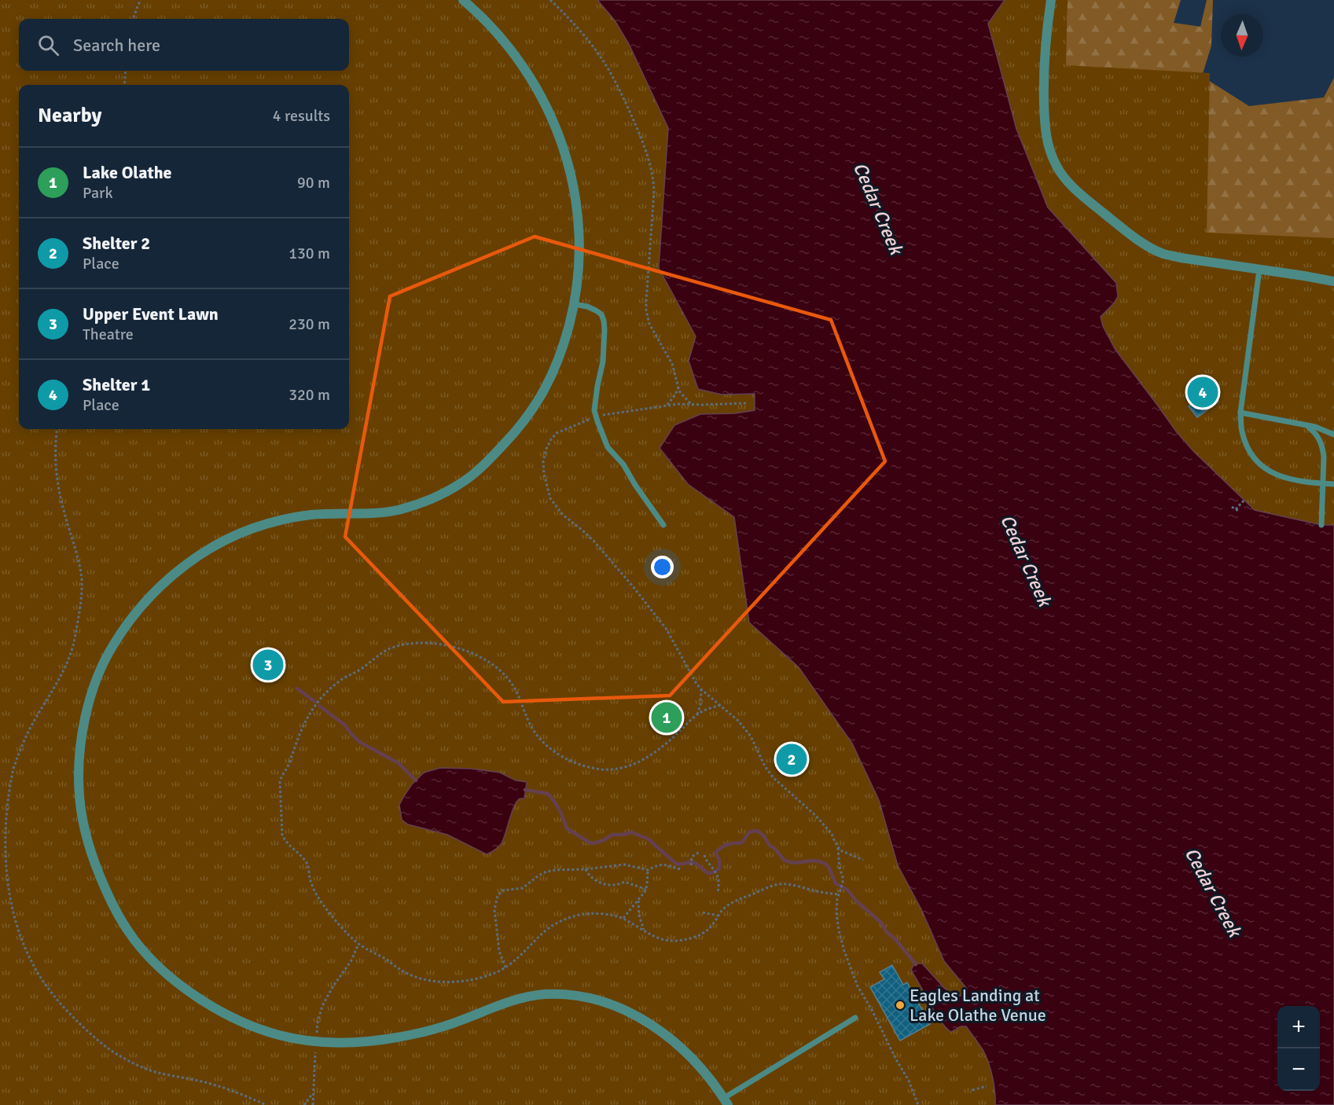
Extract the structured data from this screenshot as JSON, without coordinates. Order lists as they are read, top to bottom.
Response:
{
  "water": ["Cedar Creek"],
  "places": ["Eagles Landing at Lake Olathe Venue"],
  "north": "bottom",
  "page": {
    "search": "Search here",
    "heading": ["Nearby", "4 results"],
    "list": [
      {
        "mark": "1",
        "name": "Lake Olathe",
        "note": "Park",
        "value": "90 m"
      },
      {
        "mark": "2",
        "name": "Shelter 2",
        "note": "Place",
        "value": "130 m"
      },
      {
        "mark": "3",
        "name": "Upper Event Lawn",
        "note": "Theatre",
        "value": "230 m"
      },
      {
        "mark": "4",
        "name": "Shelter 1",
        "note": "Place",
        "value": "320 m"
      }
    ],
    "pins": [
      "4",
      "3",
      "1",
      "2"
    ],
    "map_buttons": ["+", "−"]
  }
}
